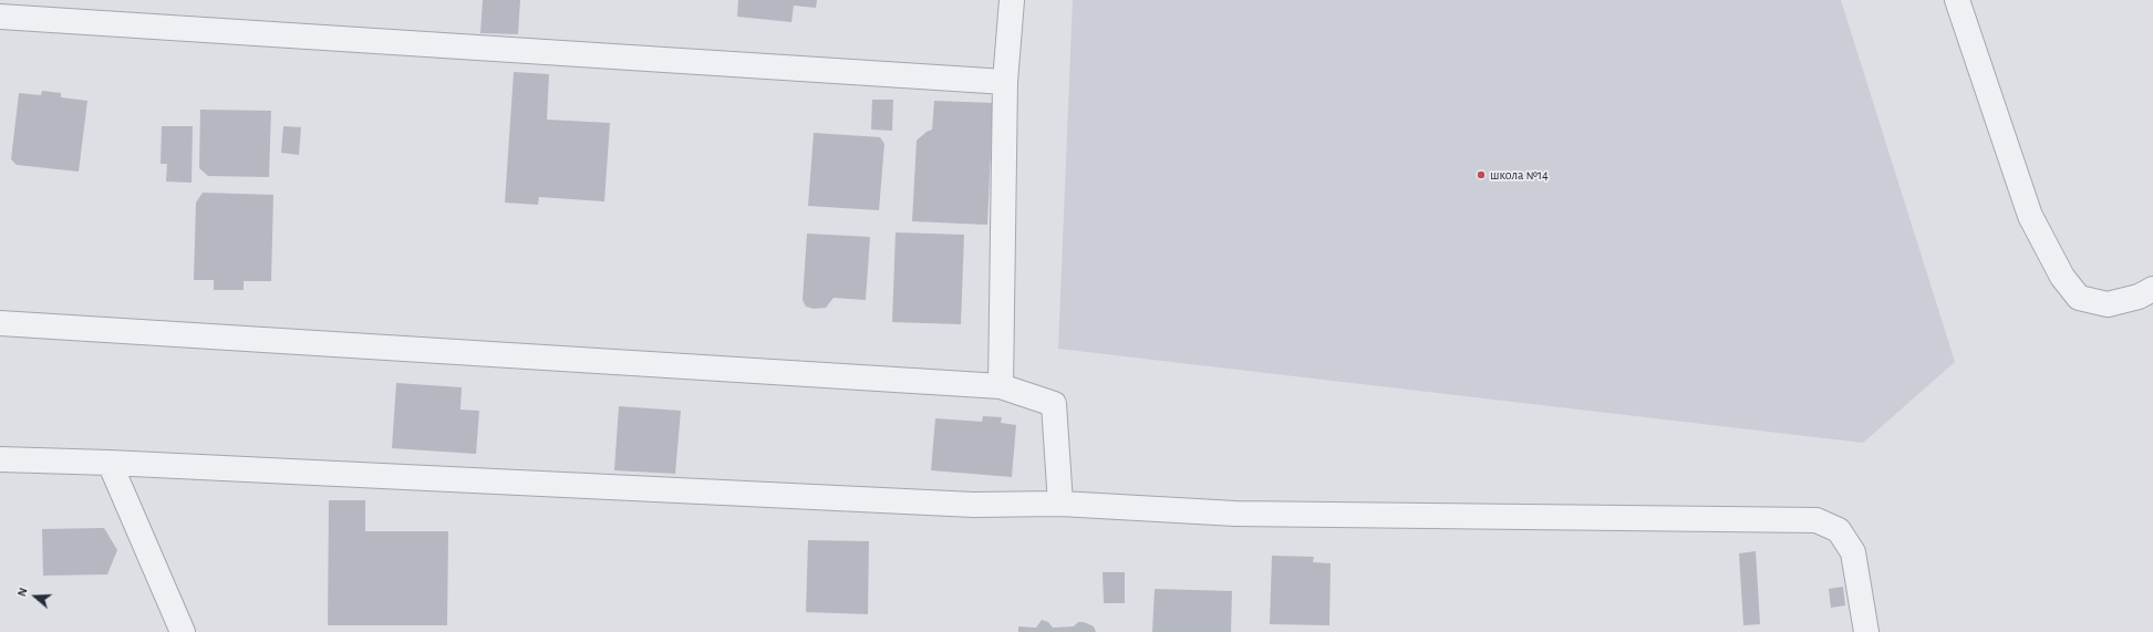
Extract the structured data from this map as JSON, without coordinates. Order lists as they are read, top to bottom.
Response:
{
  "places": ["школа №14"],
  "north": "left"
}
